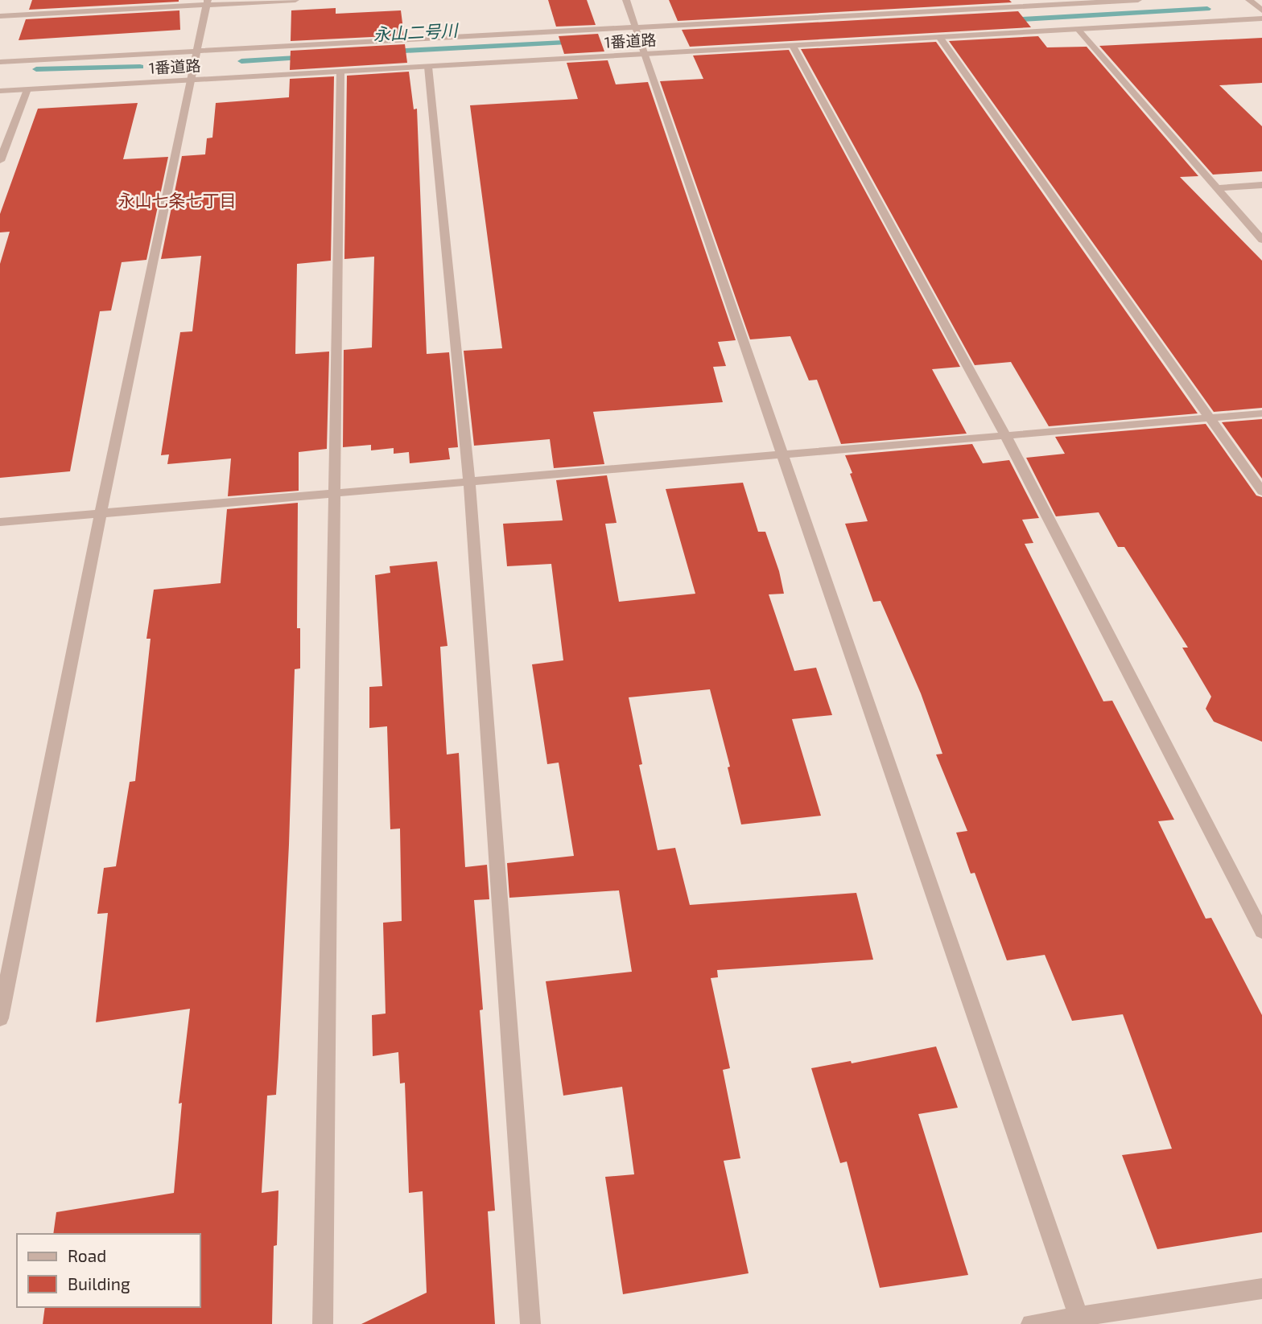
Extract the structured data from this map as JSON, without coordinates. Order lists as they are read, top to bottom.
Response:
{
  "streets": {
    "street": ["1番道路"]
  },
  "districts": ["永山七条七丁目"],
  "water": ["永山二号川"],
  "legend": ["Road", "Building"]
}
